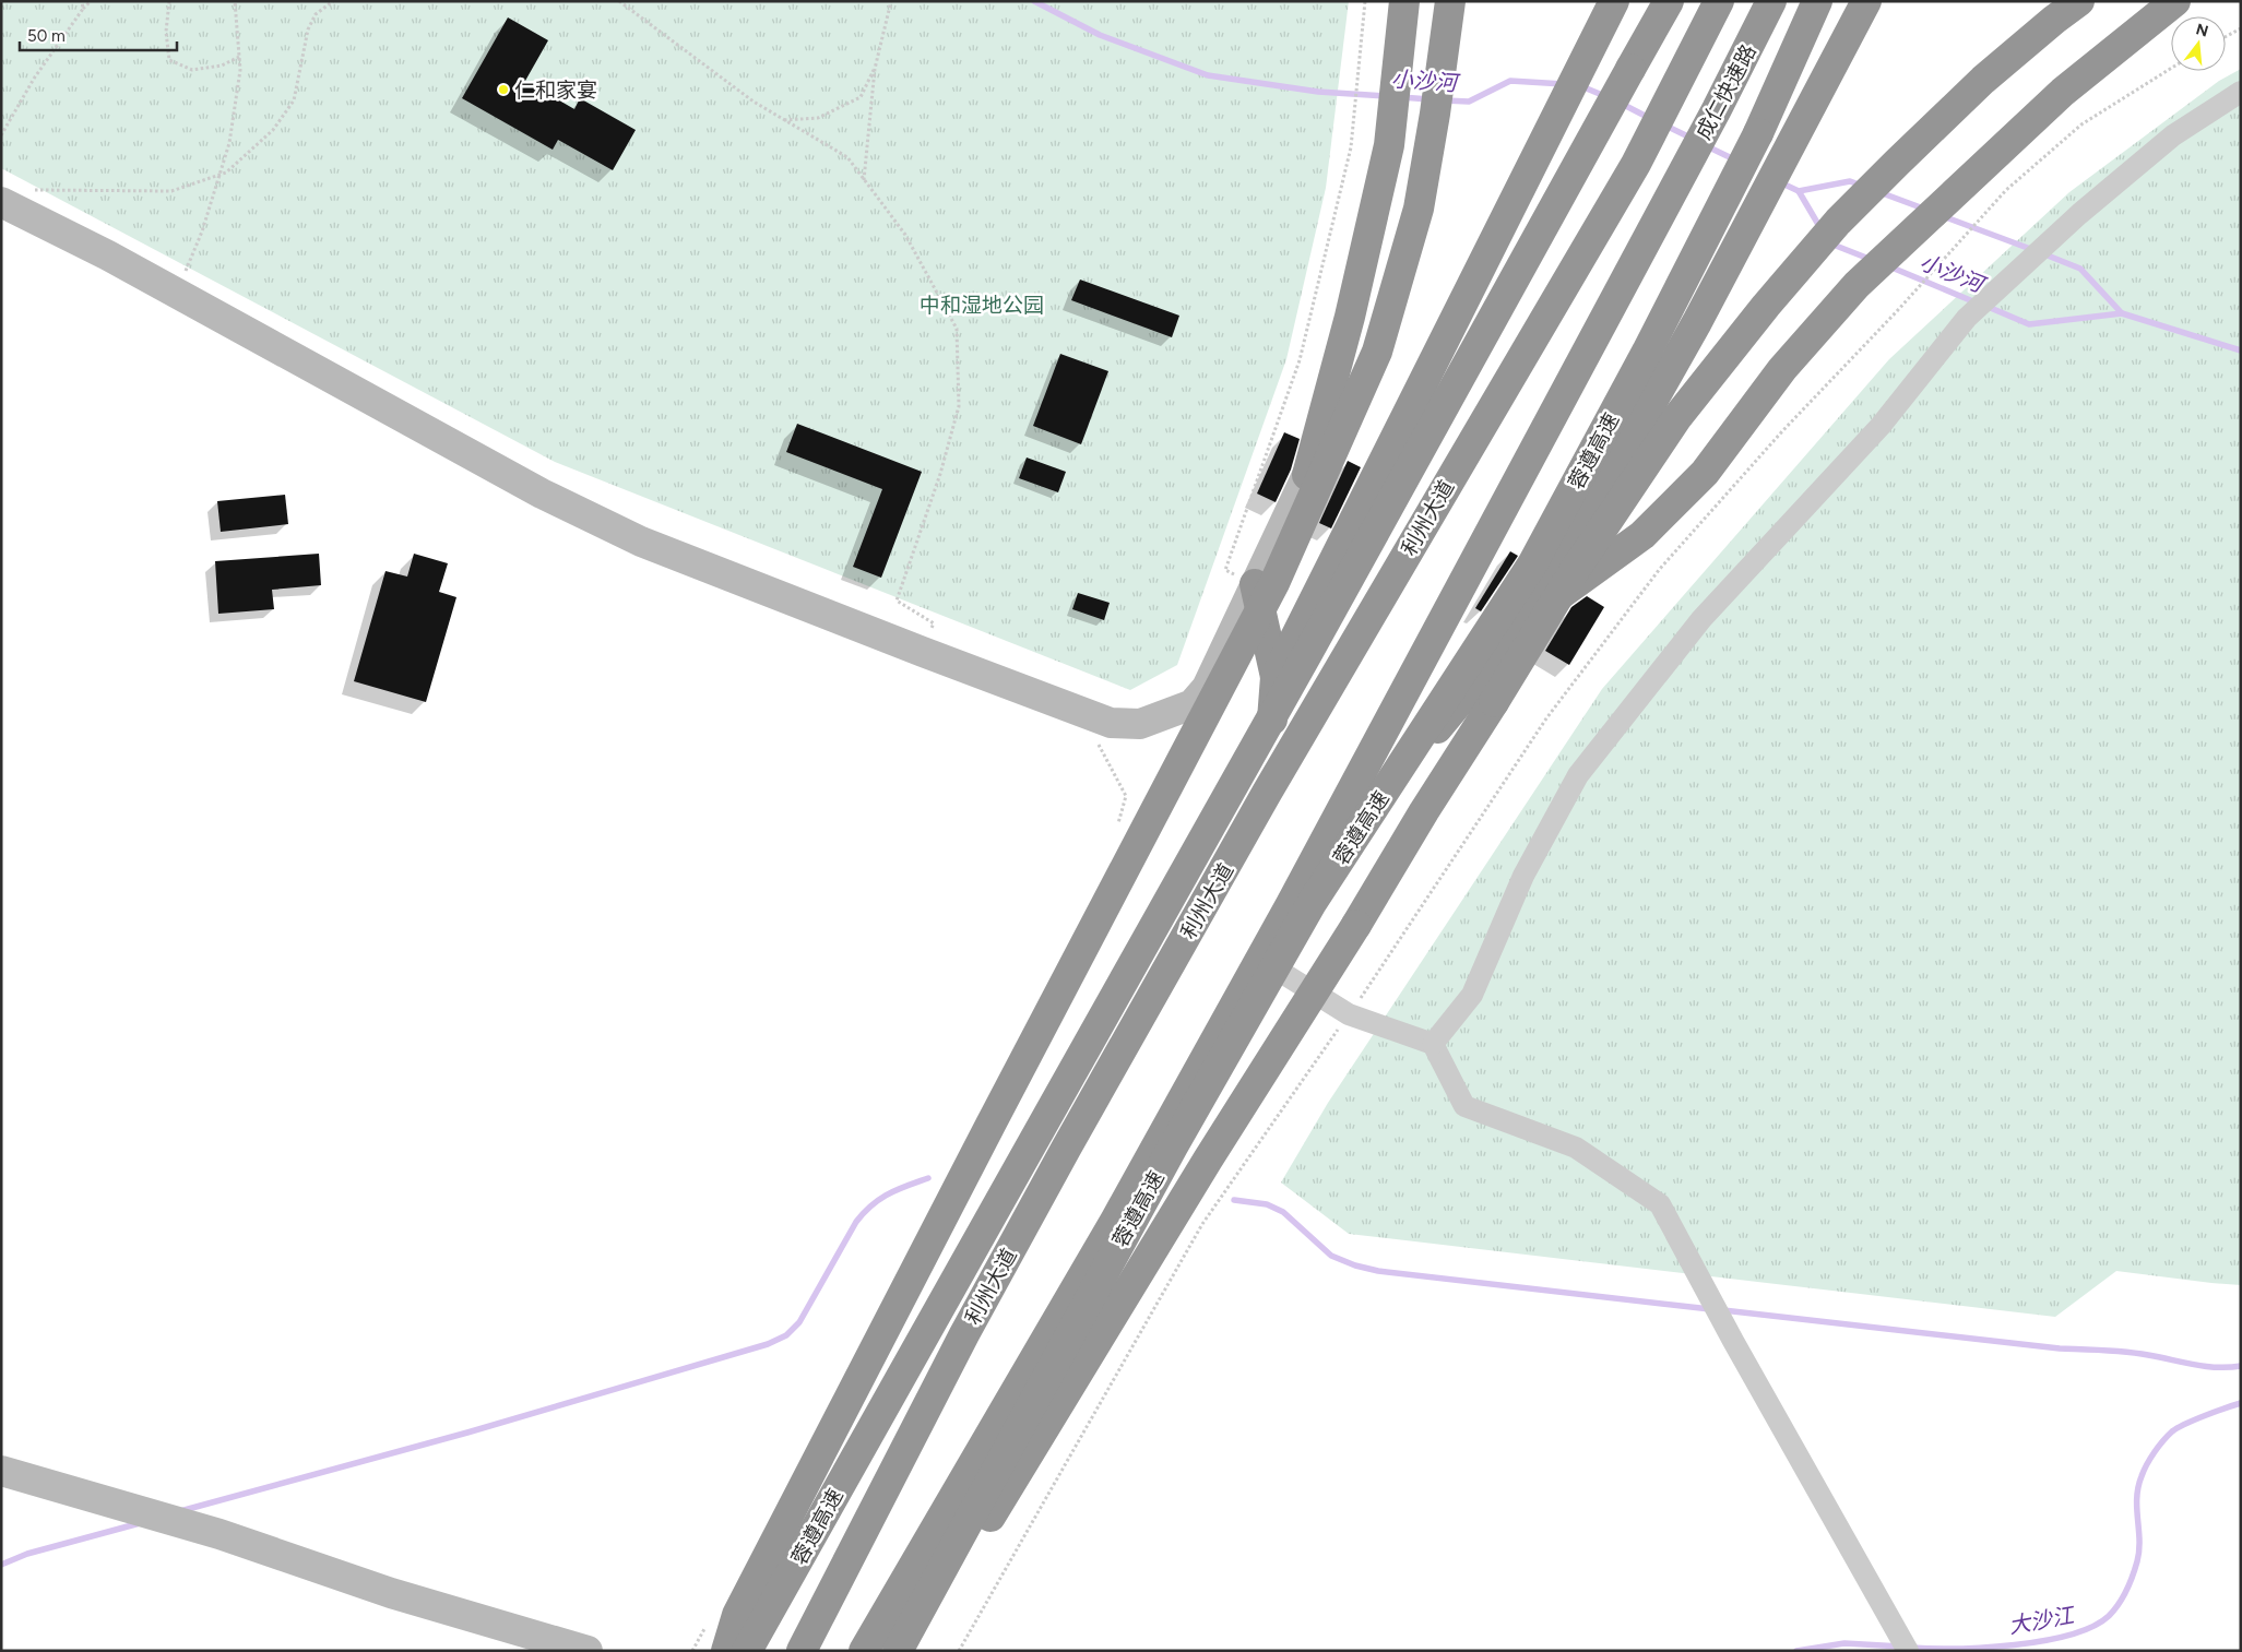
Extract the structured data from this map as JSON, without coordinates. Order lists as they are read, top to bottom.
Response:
{
  "streets": {
    "highway": ["成仁快速路", "蓉遵高速", "利州大道"]
  },
  "water": ["小沙河", "大沙江"],
  "parks": ["中和湿地公园"],
  "places": ["仁和家宴"],
  "scale_bar": "50 m",
  "north": "top"
}
